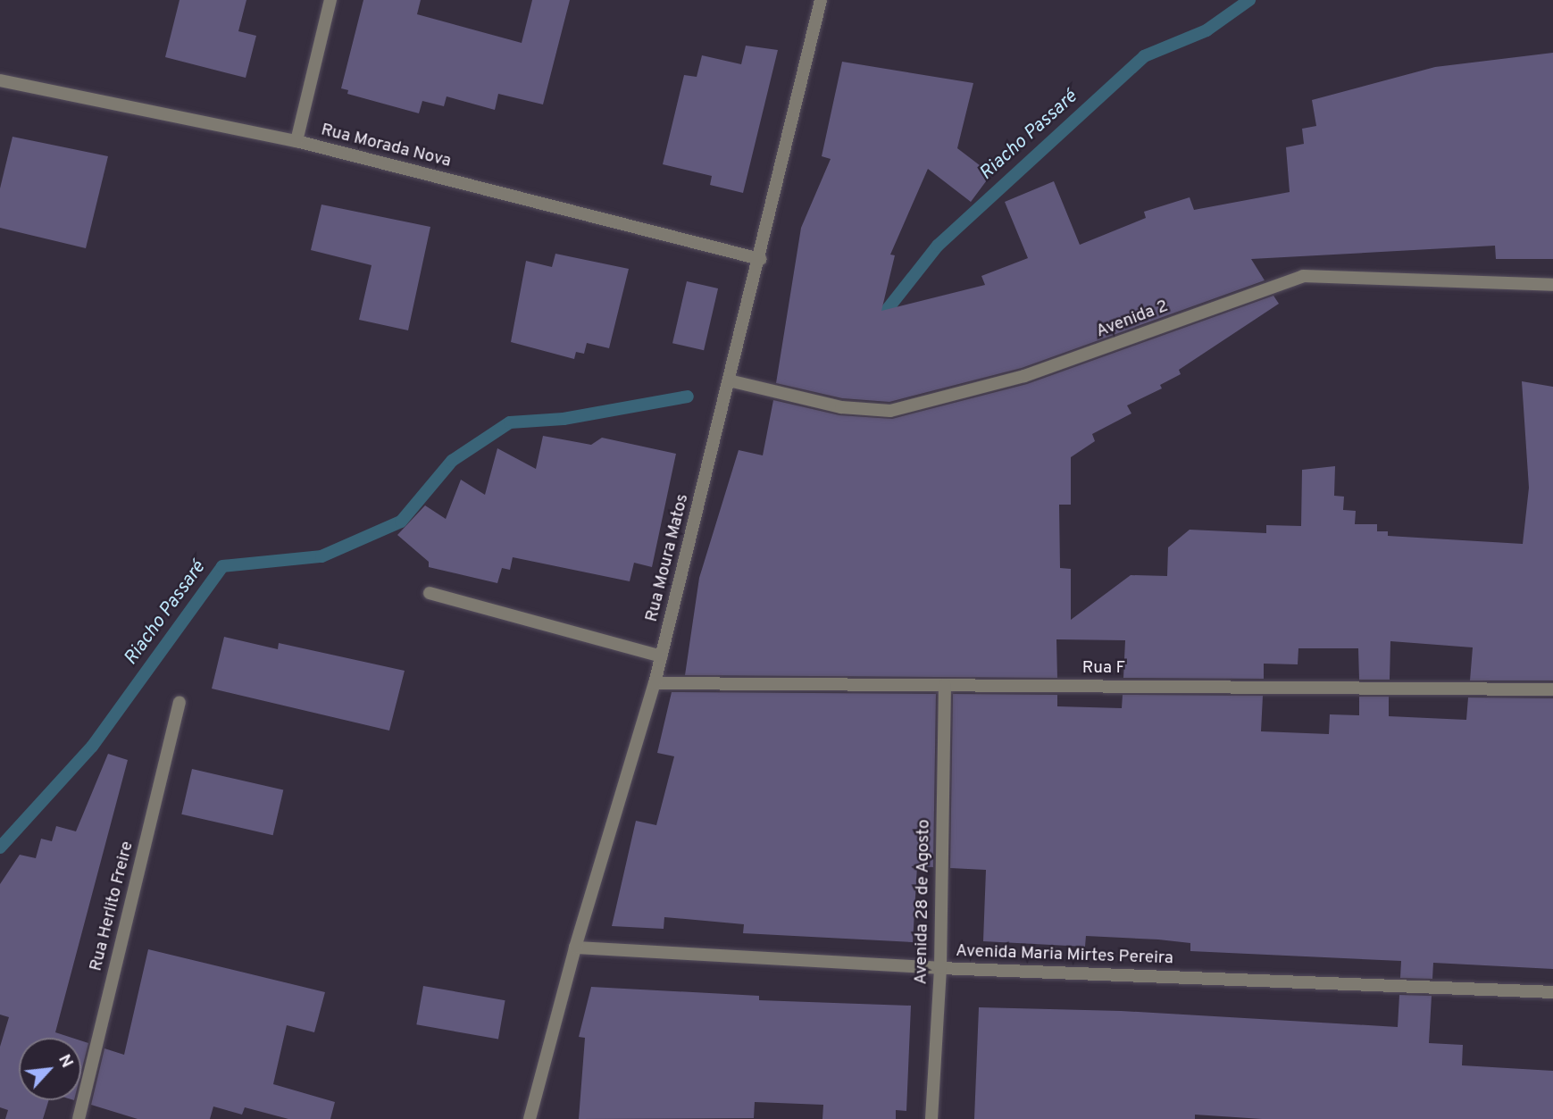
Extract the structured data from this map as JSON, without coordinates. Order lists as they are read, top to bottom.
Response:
{
  "streets": {
    "street": [
      "Rua Morada Nova",
      "Avenida 2",
      "Rua Moura Matos",
      "Rua F",
      "Avenida 28 de Agosto",
      "Rua Herlito Freire",
      "Avenida Maria Mirtes Pereira"
    ]
  },
  "crossings": [
    ["Rua Morada Nova", "Rua Moura Matos"],
    ["Avenida 2", "Rua Moura Matos"],
    ["Rua Moura Matos", "Rua F"],
    ["Rua Moura Matos", "Avenida Maria Mirtes Pereira"],
    ["Rua F", "Avenida 28 de Agosto"],
    ["Avenida 28 de Agosto", "Avenida Maria Mirtes Pereira"]
  ],
  "water": ["Riacho Passaré"],
  "north": "top right"
}
